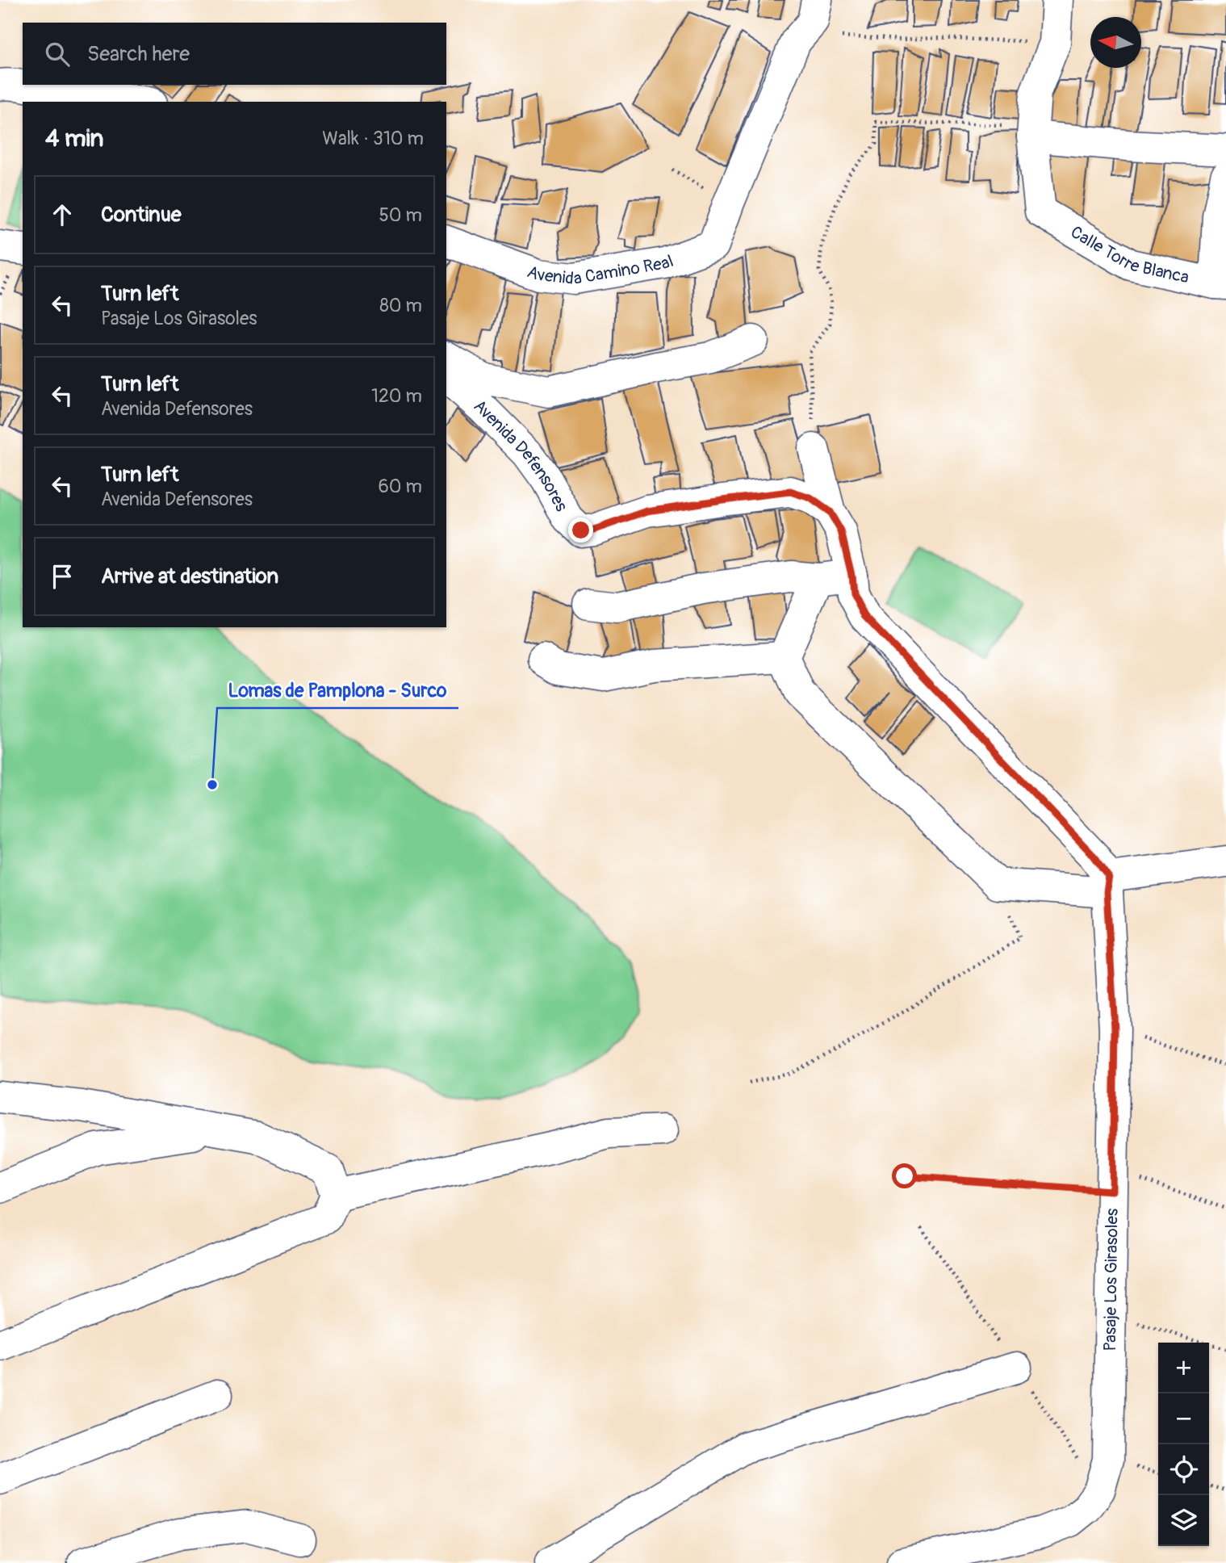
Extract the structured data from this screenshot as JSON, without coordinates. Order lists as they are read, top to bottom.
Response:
{
  "streets": {
    "street": [
      "Calle Torre Blanca",
      "Avenida Camino Real",
      "Avenida Defensores",
      "Pasaje Los Girasoles"
    ]
  },
  "places": ["Lomas de Pamplona - Surco"],
  "north": "left",
  "page": {
    "search": "Search here",
    "heading": ["4 min", "Walk · 310 m"],
    "list": [
      ["Continue", "50 m"],
      ["Turn left", "Pasaje Los Girasoles", "80 m"],
      ["Turn left", "Avenida Defensores", "120 m"],
      ["Turn left", "Avenida Defensores", "60 m"],
      "Arrive at destination"
    ],
    "map_buttons": ["+", "−"]
  }
}
